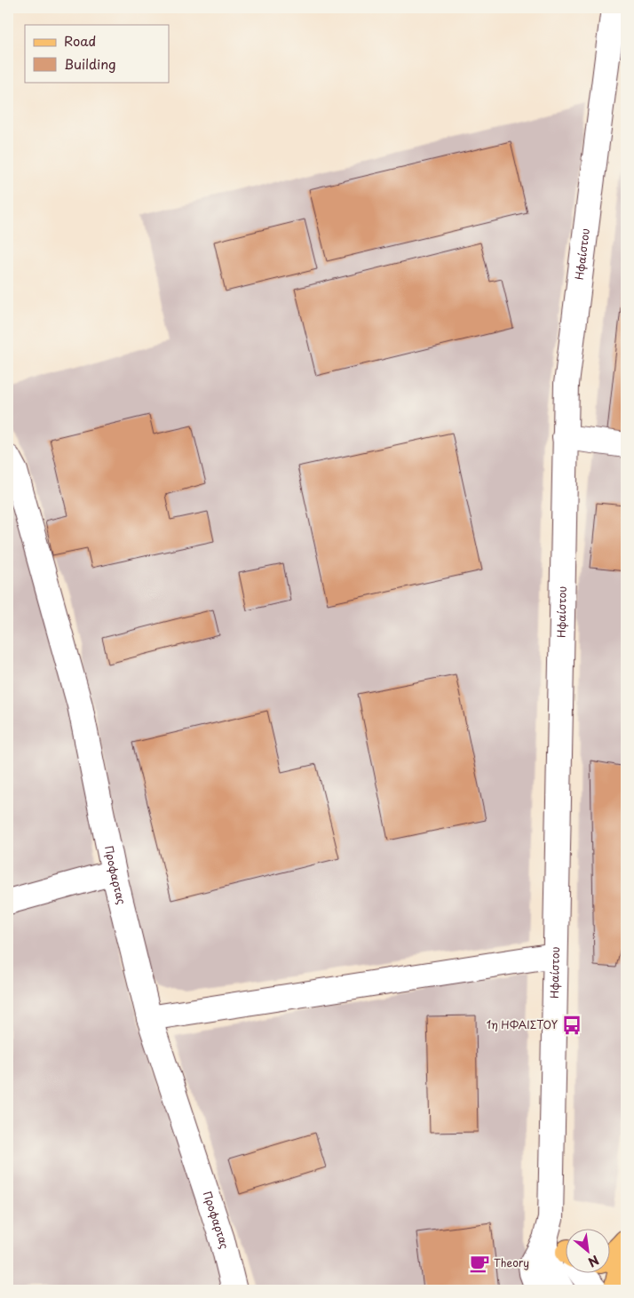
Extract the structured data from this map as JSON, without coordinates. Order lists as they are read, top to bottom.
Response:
{
  "streets": {
    "street": ["Ηφαίστου", "Προφαρτας"]
  },
  "places": {
    "bus stop": ["1η ΗΦΑΙΣΤΟΥ"],
    "cafe": ["Theory"]
  },
  "legend": ["Road", "Building"],
  "north": "bottom right"
}
